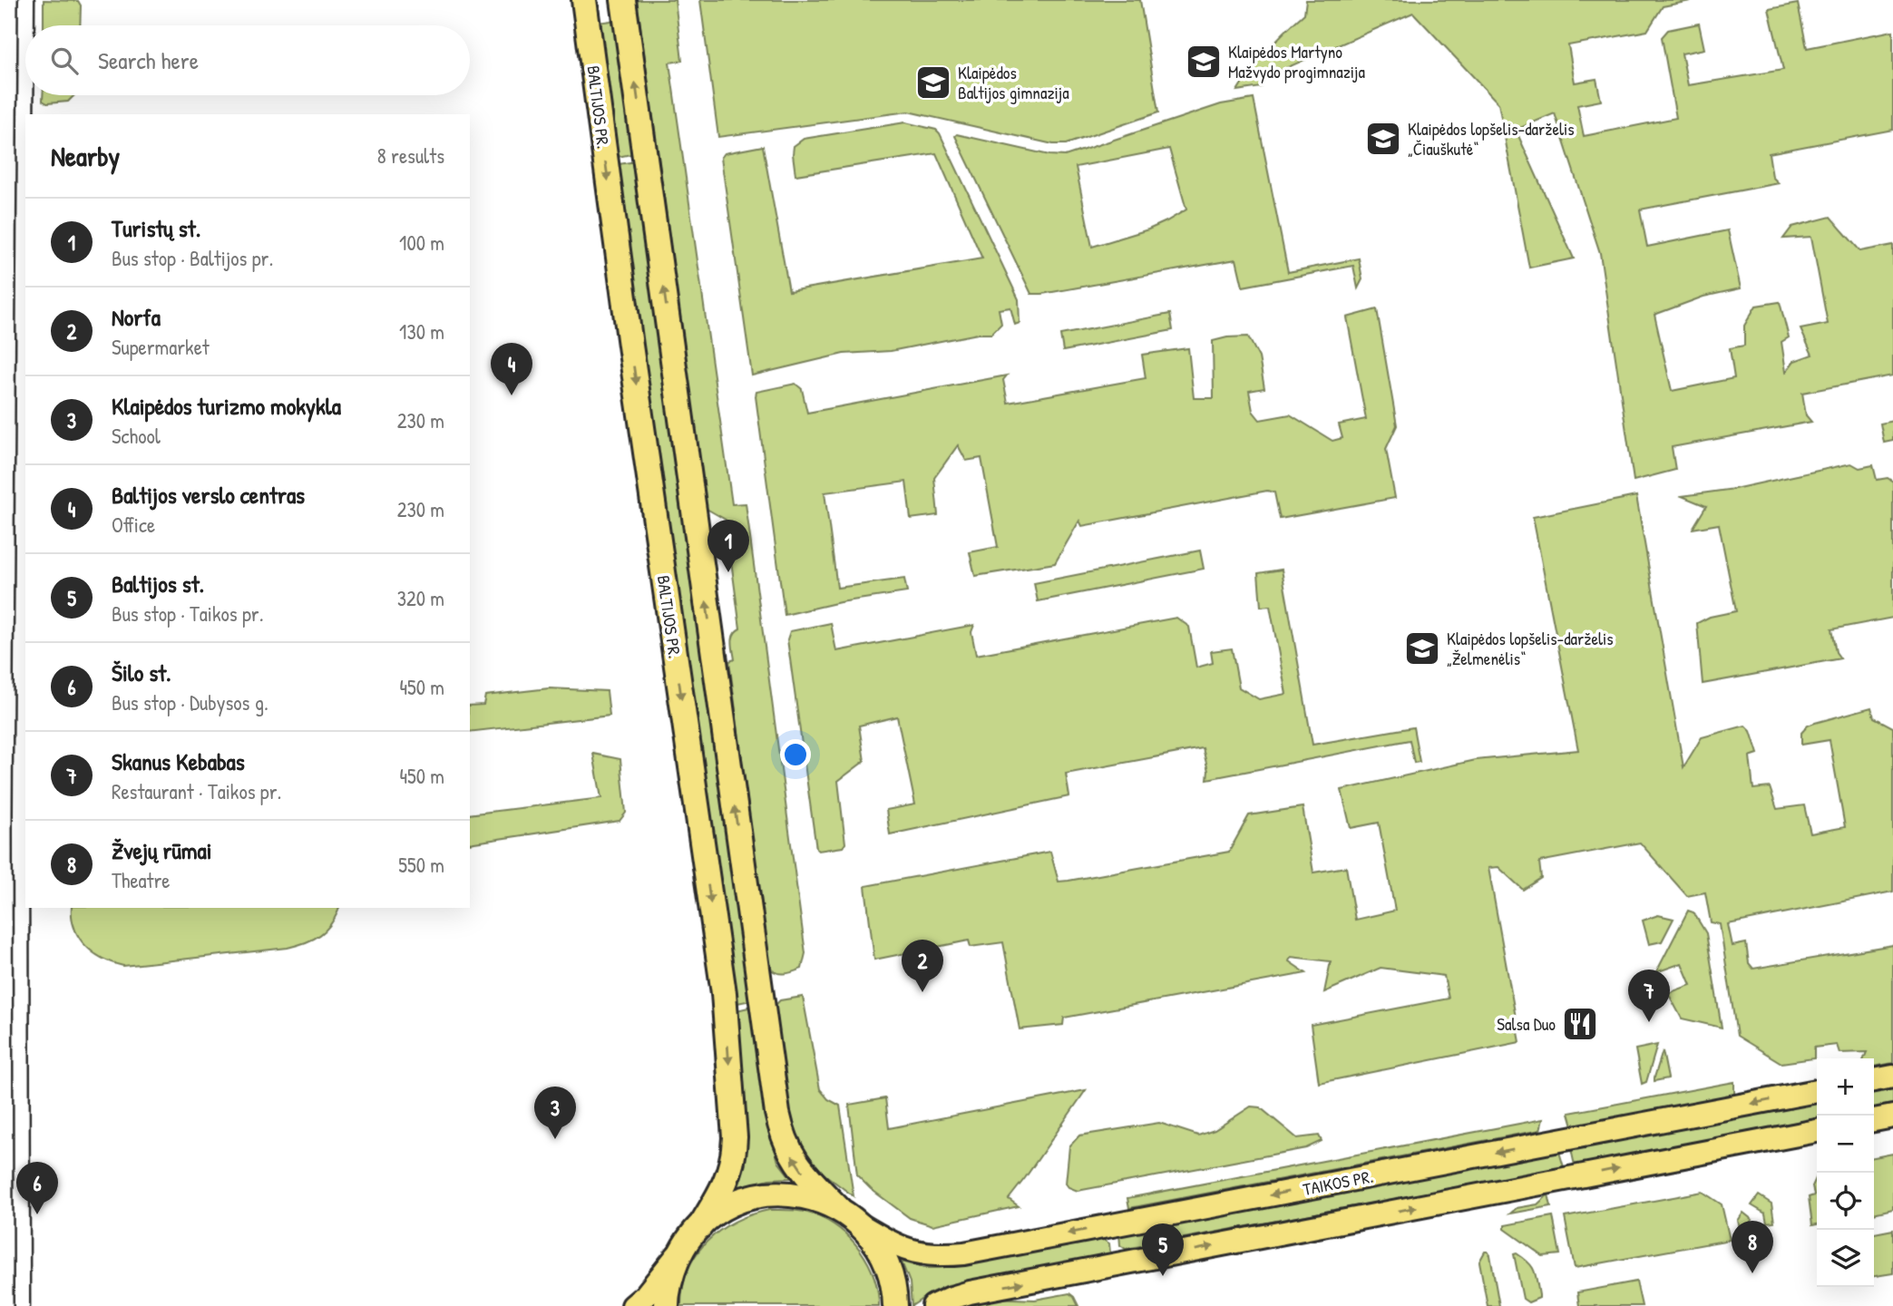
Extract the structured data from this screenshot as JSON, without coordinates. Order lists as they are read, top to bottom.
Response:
{
  "streets": {
    "highway": ["BALTIJOS PR."],
    "main road": ["TAIKOS PR."]
  },
  "places": {
    "school or university": [
      "Klaipėdos Martyno Mažvydo progimnazija",
      "Klaipėdos Baltijos gimnazija",
      "Klaipėdos lopšelis-darželis „Čiauškutė“",
      "Klaipėdos lopšelis-darželis „Želmenėlis“"
    ],
    "restaurant": ["Salsa Duo"]
  },
  "page": {
    "search": "Search here",
    "heading": ["Nearby", "8 results"],
    "list": [
      {
        "mark": "1",
        "name": "Turistų st.",
        "note": "Bus stop · Baltijos pr.",
        "value": "100 m"
      },
      {
        "mark": "2",
        "name": "Norfa",
        "note": "Supermarket",
        "value": "130 m"
      },
      {
        "mark": "3",
        "name": "Klaipėdos turizmo mokykla",
        "note": "School",
        "value": "230 m"
      },
      {
        "mark": "4",
        "name": "Baltijos verslo centras",
        "note": "Office",
        "value": "230 m"
      },
      {
        "mark": "5",
        "name": "Baltijos st.",
        "note": "Bus stop · Taikos pr.",
        "value": "320 m"
      },
      {
        "mark": "6",
        "name": "Šilo st.",
        "note": "Bus stop · Dubysos g.",
        "value": "450 m"
      },
      {
        "mark": "7",
        "name": "Skanus Kebabas",
        "note": "Restaurant · Taikos pr.",
        "value": "450 m"
      },
      {
        "mark": "8",
        "name": "Žvejų rūmai",
        "note": "Theatre",
        "value": "550 m"
      }
    ],
    "pins": [
      "4",
      "1",
      "2",
      "7",
      "3",
      "6",
      "8",
      "5"
    ],
    "map_buttons": ["+", "−"]
  }
}
